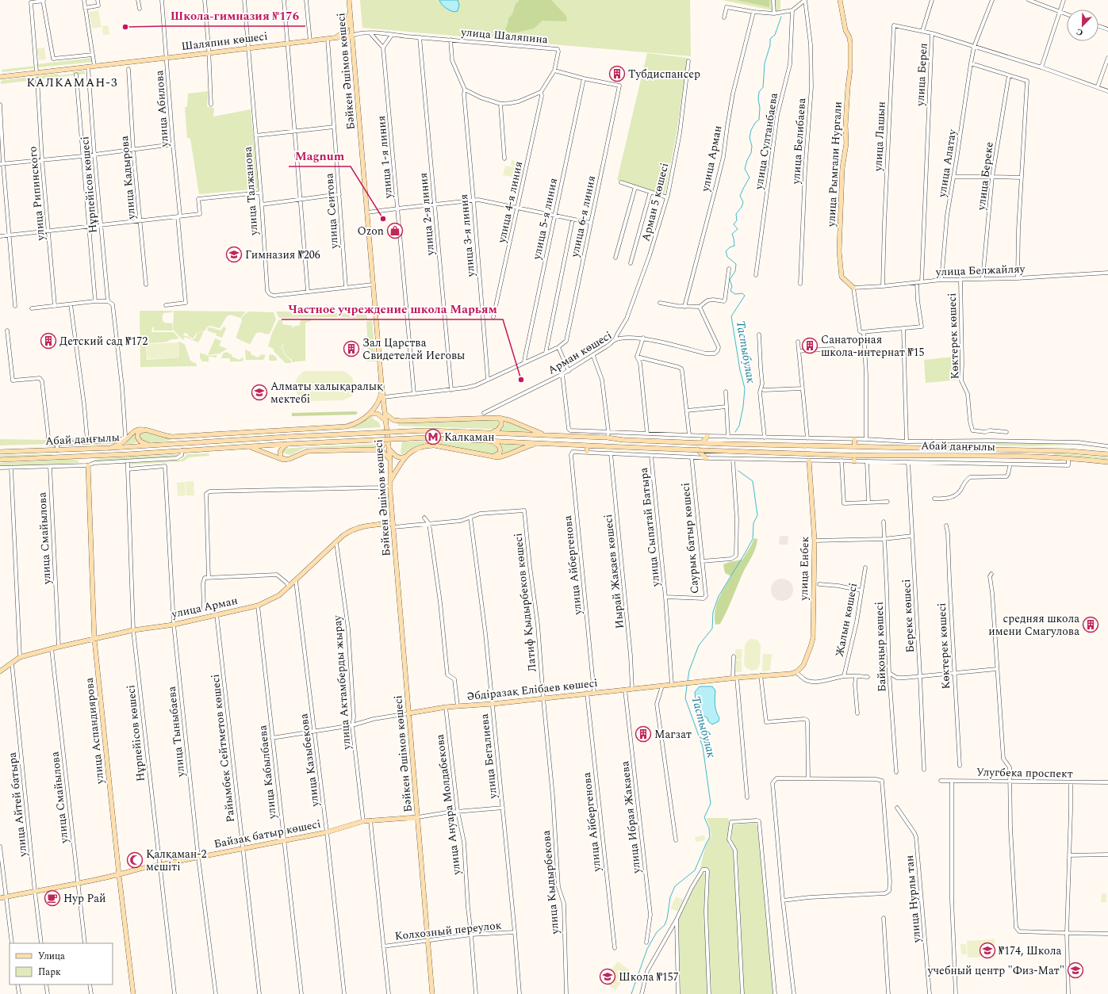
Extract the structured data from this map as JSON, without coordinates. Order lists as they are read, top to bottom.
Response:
{
  "streets": {
    "main road": [
      "Шаляпин көшесі",
      "Бәйкен Әшімов көшесі",
      "улица Арман",
      "улица Рымгали Нургали",
      "Абай даңғылы",
      "улица Енбек",
      "Әбдіразақ Елібаев көшесі",
      "улица Аспандиярова",
      "Байзақ батыр көшесі"
    ],
    "street": [
      "улица Шаляпина",
      "улица Берел",
      "улица Абилова",
      "улица Лашын",
      "улица Султанбаева",
      "улица Белибаева",
      "улица 1-я линия",
      "улица Алатау",
      "улица Береке",
      "улица Кадырова",
      "Нұрпейісов көшесі",
      "улица Талжанова",
      "улица Рипинского",
      "улица 4-я линия",
      "Арман 5 көшесі",
      "улица Сеитова",
      "улица 2-я линия",
      "улица 6-я линия",
      "улица 5-я линия",
      "улица 3-я линия",
      "улица Белжайляу",
      "Көктерек көшесі",
      "Арман көшесі",
      "улица Сыпатай Батыра",
      "улица Смайылова",
      "Саурық батыр көшесі",
      "улица Айбергенова",
      "Иырай Жақаев көшесі",
      "Латиф Қыдырбеков көшесі",
      "Береке көшесі",
      "Жалын көшесі",
      "Байқоңыр көшесі",
      "улица Актамберды жырау",
      "улица Тыныбаева",
      "Райымбек Сейтметов көшесі",
      "улица Бегалиева",
      "улица Казыбекова",
      "улица Кабылбаева",
      "Улугбека проспект",
      "улица Айтей батыра",
      "улица Ануара Молдабекова",
      "улица Ибрая Жакаева",
      "улица Кыдырбекова",
      "улица Нурлы тан",
      "Колхозный переулок"
    ]
  },
  "crossings": [
    ["улица Шаляпина", "Шаляпин көшесі"],
    ["Шаляпин көшесі", "Бәйкен Әшімов көшесі"],
    ["Шаляпин көшесі", "улица Абилова"],
    ["Шаляпин көшесі", "Нұрпейісов көшесі"],
    ["Шаляпин көшесі", "улица Талжанова"],
    ["Шаляпин көшесі", "улица Сеитова"],
    ["Шаляпин көшесі", "улица 2-я линия"],
    ["Бәйкен Әшімов көшесі", "улица Арман"],
    ["Бәйкен Әшімов көшесі", "улица Талжанова"],
    ["Бәйкен Әшімов көшесі", "Әбдіразақ Елібаев көшесі"],
    ["Бәйкен Әшімов көшесі", "Байзақ батыр көшесі"],
    ["Бәйкен Әшімов көшесі", "Колхозный переулок"],
    ["улица Берел", "улица Лашын"],
    ["улица Берел", "улица Алатау"],
    ["улица Берел", "улица Белжайляу"],
    ["улица Лашын", "улица Белжайляу"],
    ["улица Арман", "Нұрпейісов көшесі"],
    ["улица Арман", "улица Смайылова"],
    ["улица Арман", "улица Актамберды жырау"],
    ["улица Арман", "улица Аспандиярова"],
    ["улица Арман", "улица Тыныбаева"],
    ["улица Арман", "Райымбек Сейтметов көшесі"],
    ["улица Арман", "улица Казыбекова"],
    ["улица Арман", "улица Кабылбаева"],
    ["улица Арман", "улица Айтей батыра"],
    ["улица Алатау", "улица Белжайляу"],
    ["улица Рымгали Нургали", "улица Белжайляу"],
    ["улица Береке", "улица Белжайляу"],
    ["Нұрпейісов көшесі", "улица Тыныбаева"],
    ["Нұрпейісов көшесі", "Байзақ батыр көшесі"],
    ["улица Талжанова", "улица Сеитова"],
    ["Арман 5 көшесі", "Арман көшесі"],
    ["улица 6-я линия", "улица 5-я линия"],
    ["улица Белжайляу", "Көктерек көшесі"],
    ["улица Сыпатай Батыра", "Саурық батыр көшесі"],
    ["улица Сыпатай Батыра", "Әбдіразақ Елібаев көшесі"],
    ["улица Смайылова", "Байзақ батыр көшесі"],
    ["улица Айбергенова", "Әбдіразақ Елібаев көшесі"],
    ["улица Енбек", "Әбдіразақ Елібаев көшесі"],
    ["Иырай Жақаев көшесі", "Әбдіразақ Елібаев көшесі"],
    ["Латиф Қыдырбеков көшесі", "Әбдіразақ Елібаев көшесі"],
    ["Латиф Қыдырбеков көшесі", "улица Бегалиева"],
    ["Латиф Қыдырбеков көшесі", "улица Кыдырбекова"],
    ["улица Актамберды жырау", "Әбдіразақ Елібаев көшесі"],
    ["улица Актамберды жырау", "Байзақ батыр көшесі"],
    ["Әбдіразақ Елібаев көшесі", "улица Бегалиева"],
    ["Әбдіразақ Елібаев көшесі", "улица Казыбекова"],
    ["Әбдіразақ Елібаев көшесі", "улица Кабылбаева"],
    ["Әбдіразақ Елібаев көшесі", "улица Ануара Молдабекова"],
    ["Әбдіразақ Елібаев көшесі", "улица Ибрая Жакаева"],
    ["улица Аспандиярова", "Байзақ батыр көшесі"],
    ["улица Тыныбаева", "Байзақ батыр көшесі"],
    ["Райымбек Сейтметов көшесі", "Байзақ батыр көшесі"],
    ["улица Бегалиева", "Байзақ батыр көшесі"],
    ["улица Бегалиева", "Колхозный переулок"],
    ["улица Казыбекова", "Байзақ батыр көшесі"],
    ["улица Кабылбаева", "Байзақ батыр көшесі"],
    ["улица Айтей батыра", "Байзақ батыр көшесі"],
    ["улица Ануара Молдабекова", "Байзақ батыр көшесі"],
    ["улица Ануара Молдабекова", "Колхозный переулок"]
  ],
  "districts": ["КАЛКАМАН-3"],
  "water": ["Тастыбулак"],
  "places": {
    "other": ["Школа-гимназия №176", "Magnum", "Частное учреждение школа Марьям"],
    "building": [
      "Тубдиспансер",
      "Детский сад №172",
      "Санаторная школа-интернат №15",
      "Зал Царства Свидетелей Иеговы",
      "средняя школа имени Смагулова",
      "Магзат"
    ],
    "shop": ["Ozon"],
    "school or university": [
      "Гимназия №206",
      "Алматы халықаралық мектебі",
      "№174, Школа",
      "учебный центр \"Физ-Мат\"",
      "Школа №157"
    ],
    "metro station": ["Калкаман"],
    "mosque": ["Қалқаман-2 мешіті"],
    "cafe": ["Нур Рай"]
  },
  "legend": ["Улица", "Парк"],
  "north": "bottom left"
}
